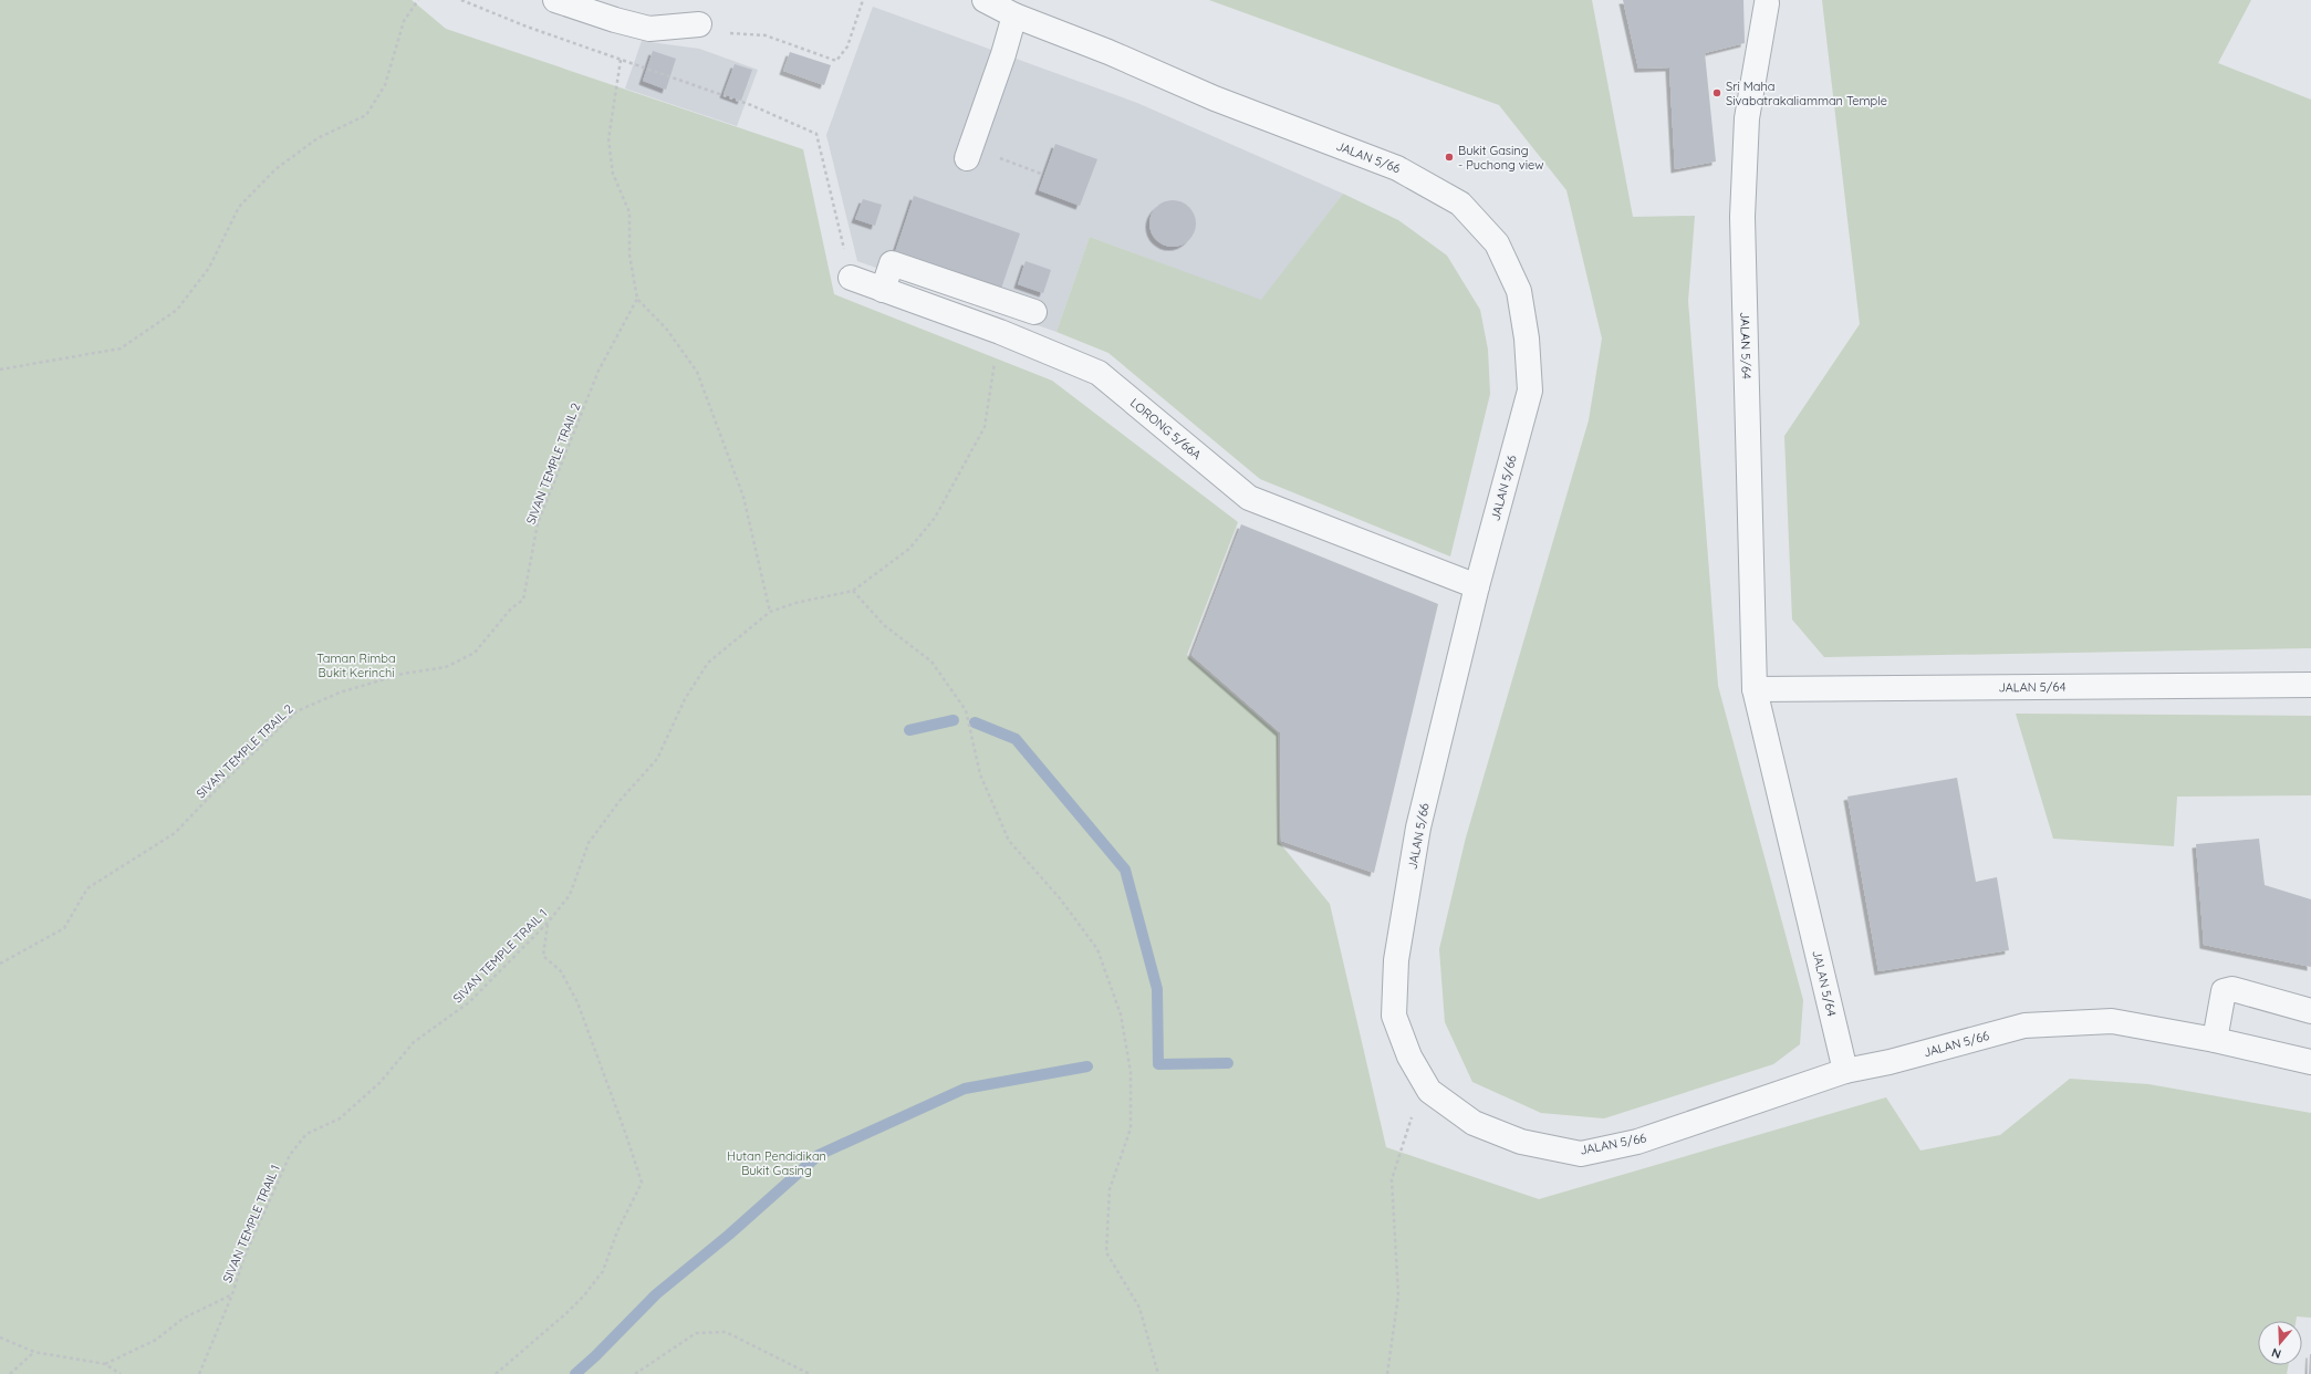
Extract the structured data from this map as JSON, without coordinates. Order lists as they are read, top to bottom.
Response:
{
  "streets": {
    "street": ["JALAN 5/66", "JALAN 5/64", "LORONG 5/66A"],
    "path": ["SIVAN TEMPLE TRAIL 2", "SIVAN TEMPLE TRAIL 1"]
  },
  "crossings": [
    ["JALAN 5/66", "JALAN 5/64"],
    ["JALAN 5/66", "LORONG 5/66A"]
  ],
  "parks": ["Taman Rimba Bukit Kerinchi", "Hutan Pendidikan Bukit Gasing"],
  "places": ["Sri Maha Sivabatrakaliamman Temple", "Bukit Gasing - Puchong view"],
  "north": "bottom"
}
